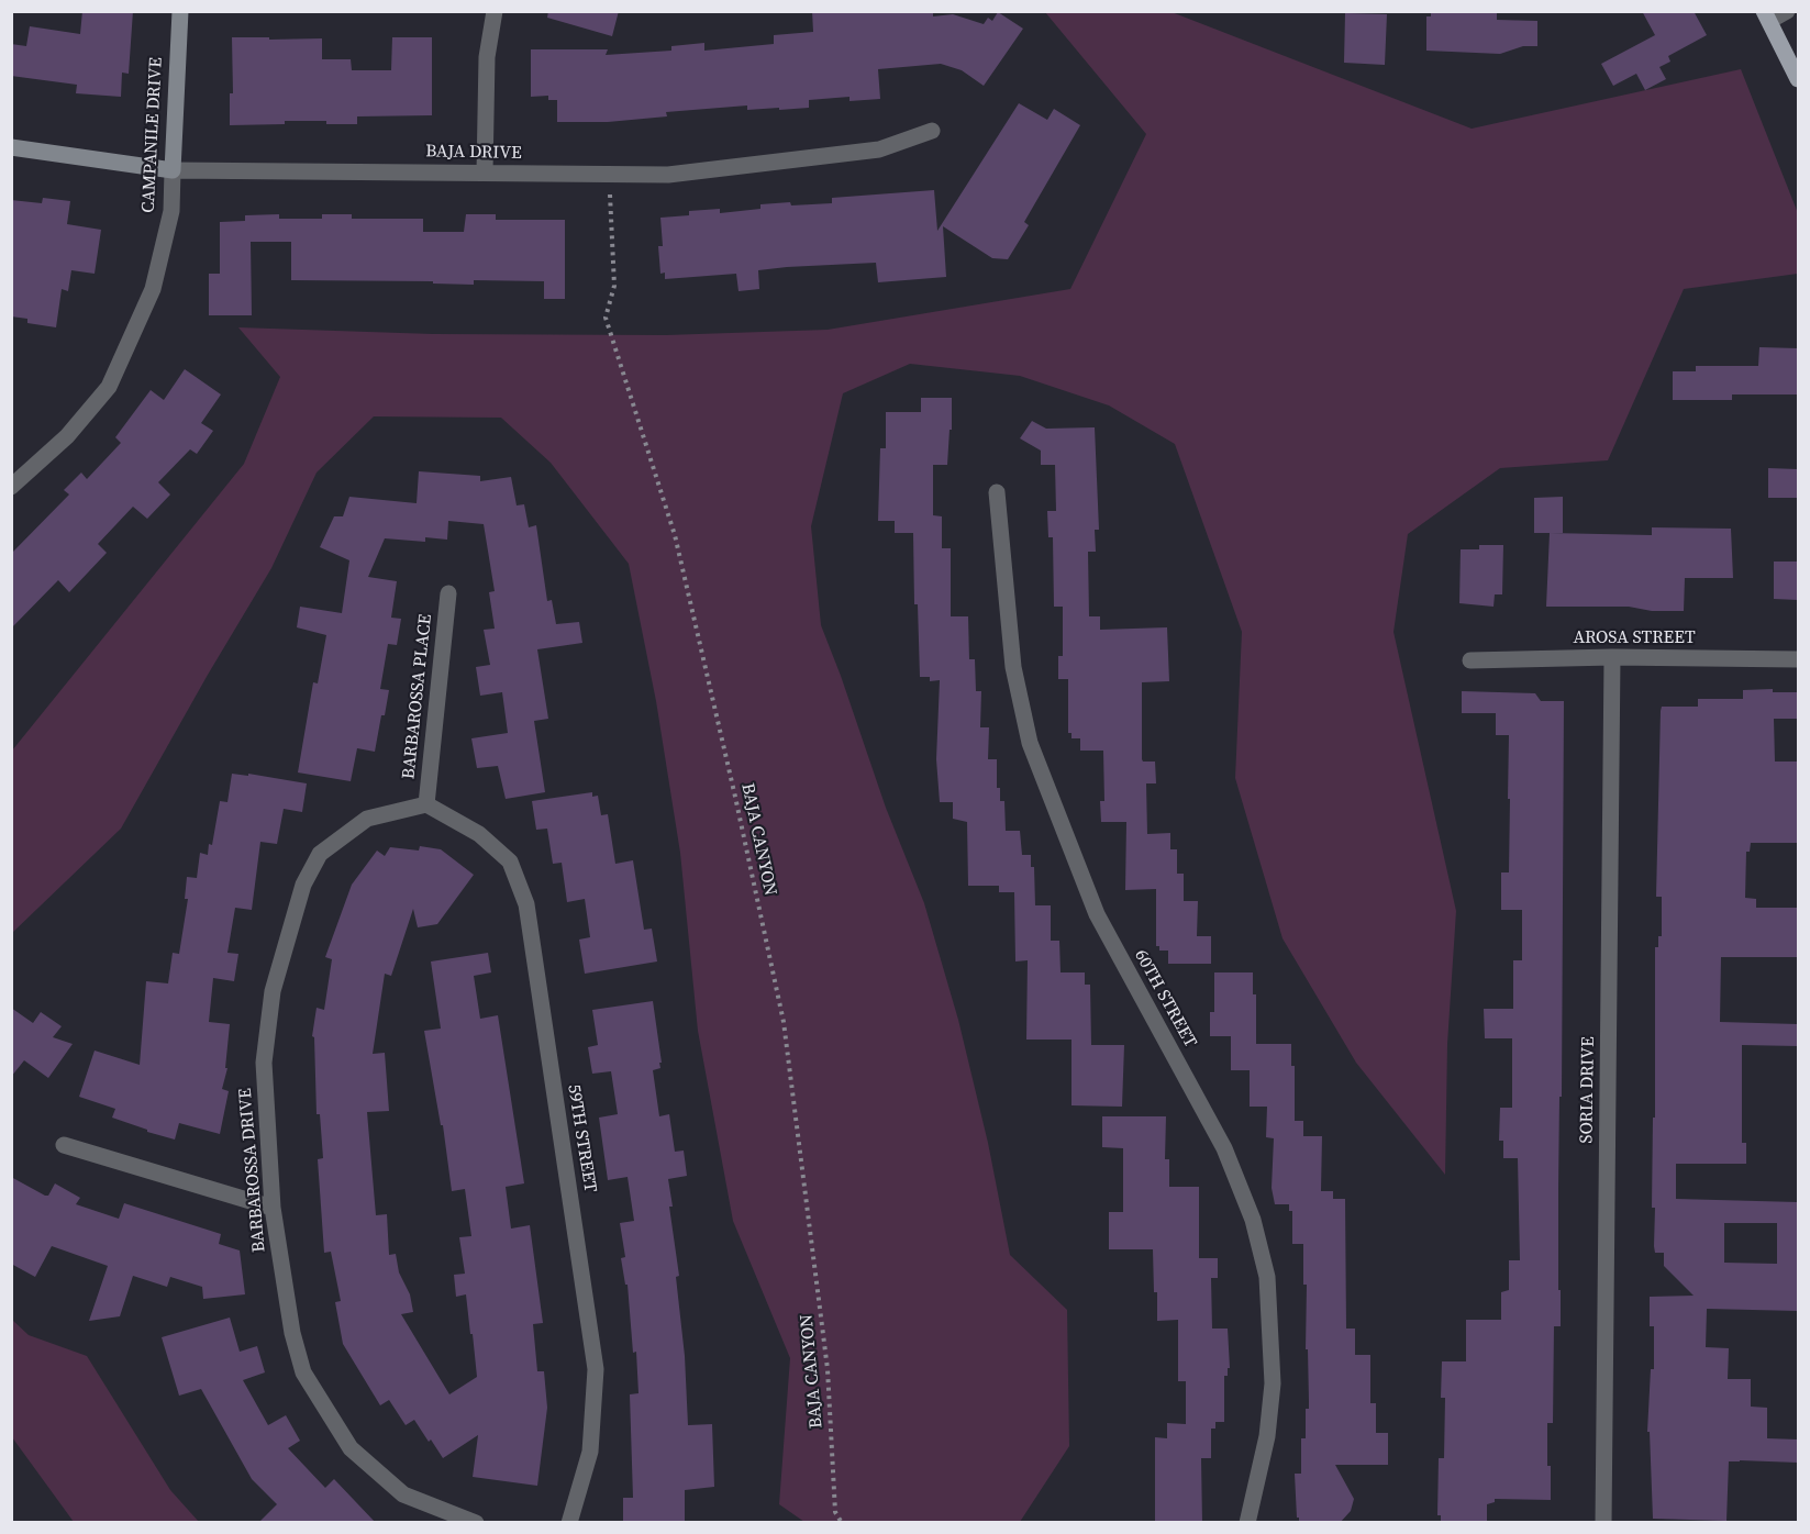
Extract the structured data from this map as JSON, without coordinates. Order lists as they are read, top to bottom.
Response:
{
  "streets": {
    "street": [
      "CAMPANILE DRIVE",
      "BAJA DRIVE",
      "AROSA STREET",
      "BARBAROSSA PLACE",
      "60TH STREET",
      "SORIA DRIVE",
      "59TH STREET",
      "BARBAROSSA DRIVE"
    ],
    "path": ["BAJA CANYON"]
  },
  "crossings": [
    ["CAMPANILE DRIVE", "BAJA DRIVE"],
    ["BAJA DRIVE", "BAJA CANYON"],
    ["AROSA STREET", "SORIA DRIVE"],
    ["BARBAROSSA PLACE", "59TH STREET"],
    ["BARBAROSSA PLACE", "BARBAROSSA DRIVE"],
    ["59TH STREET", "BARBAROSSA DRIVE"]
  ]
}
